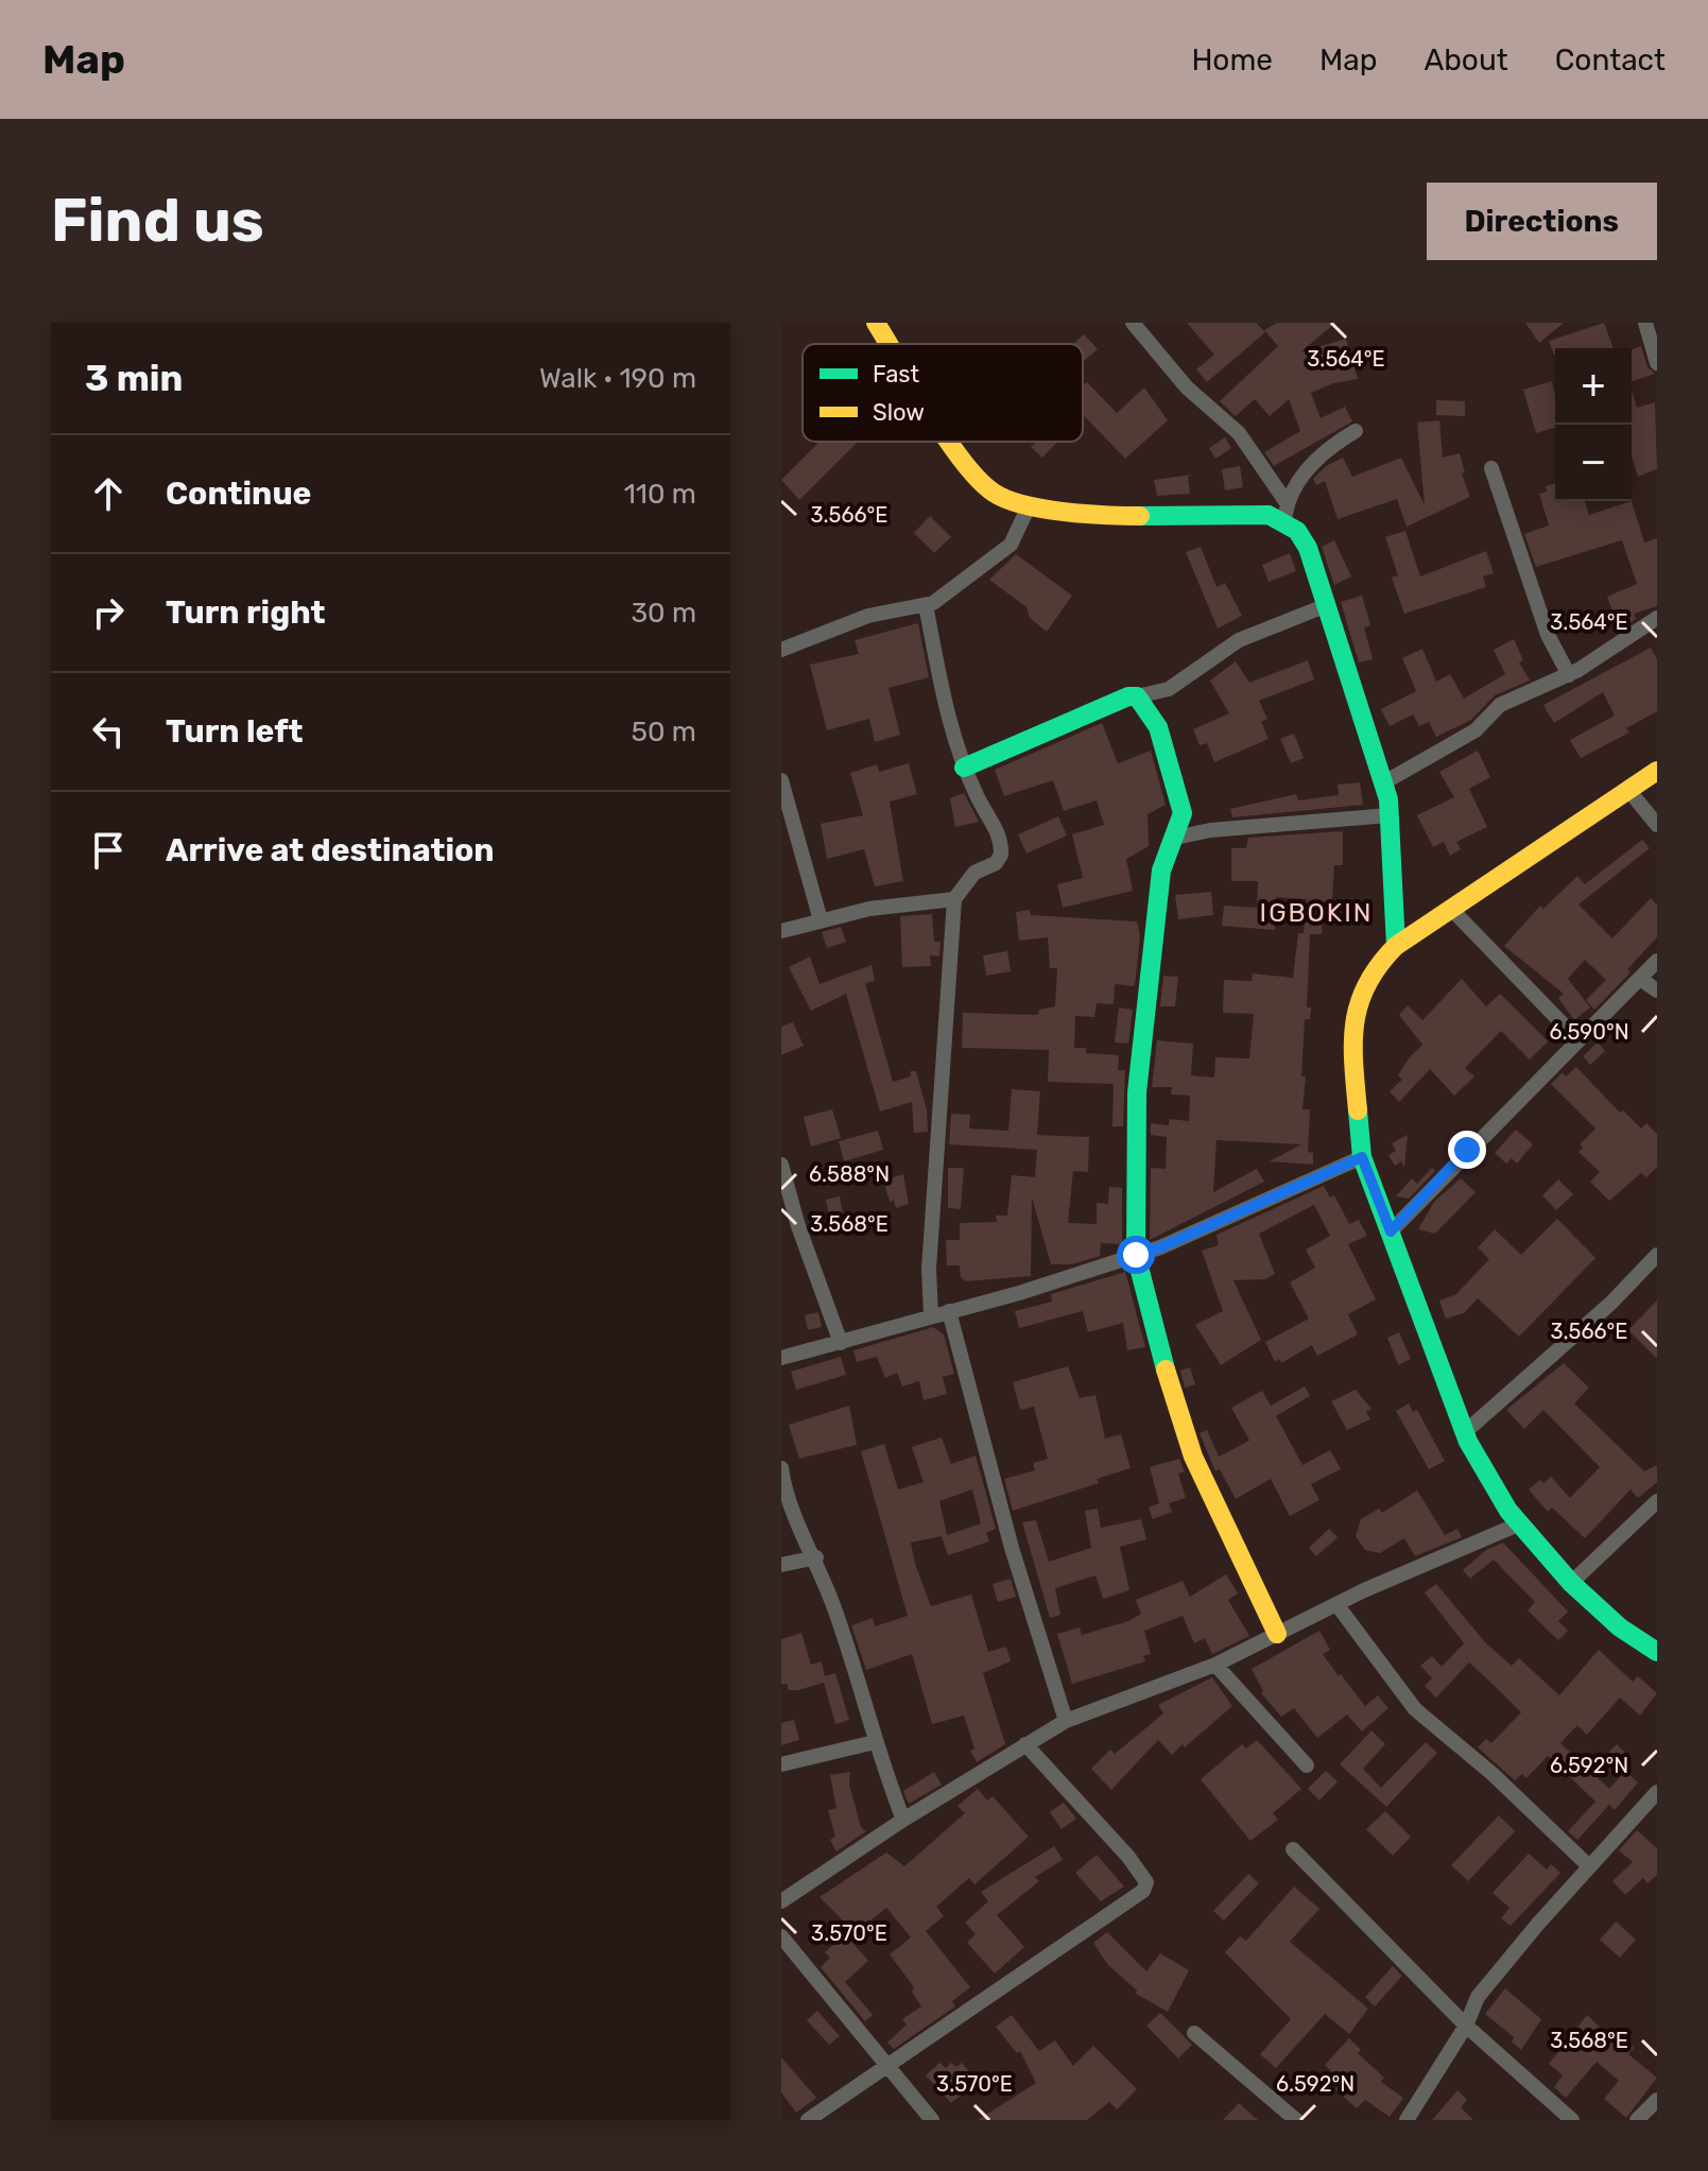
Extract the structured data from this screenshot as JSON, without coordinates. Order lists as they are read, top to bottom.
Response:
{
  "districts": ["IGBOKIN"],
  "legend": ["Fast", "Slow"],
  "page": {
    "header": "Map",
    "nav": [
      "Home",
      "Map",
      "About",
      "Contact"
    ],
    "buttons": "Directions",
    "title": "Find us",
    "heading": ["3 min", "Walk · 190 m"],
    "map_buttons": ["+", "−"],
    "list": [
      ["Continue", "110 m"],
      ["Turn right", "30 m"],
      ["Turn left", "50 m"],
      "Arrive at destination"
    ]
  },
  "coordinates": [
    "3.564°E",
    "3.566°E",
    "6.590°N",
    "6.588°N",
    "3.568°E",
    "6.592°N",
    "3.570°E"
  ]
}
